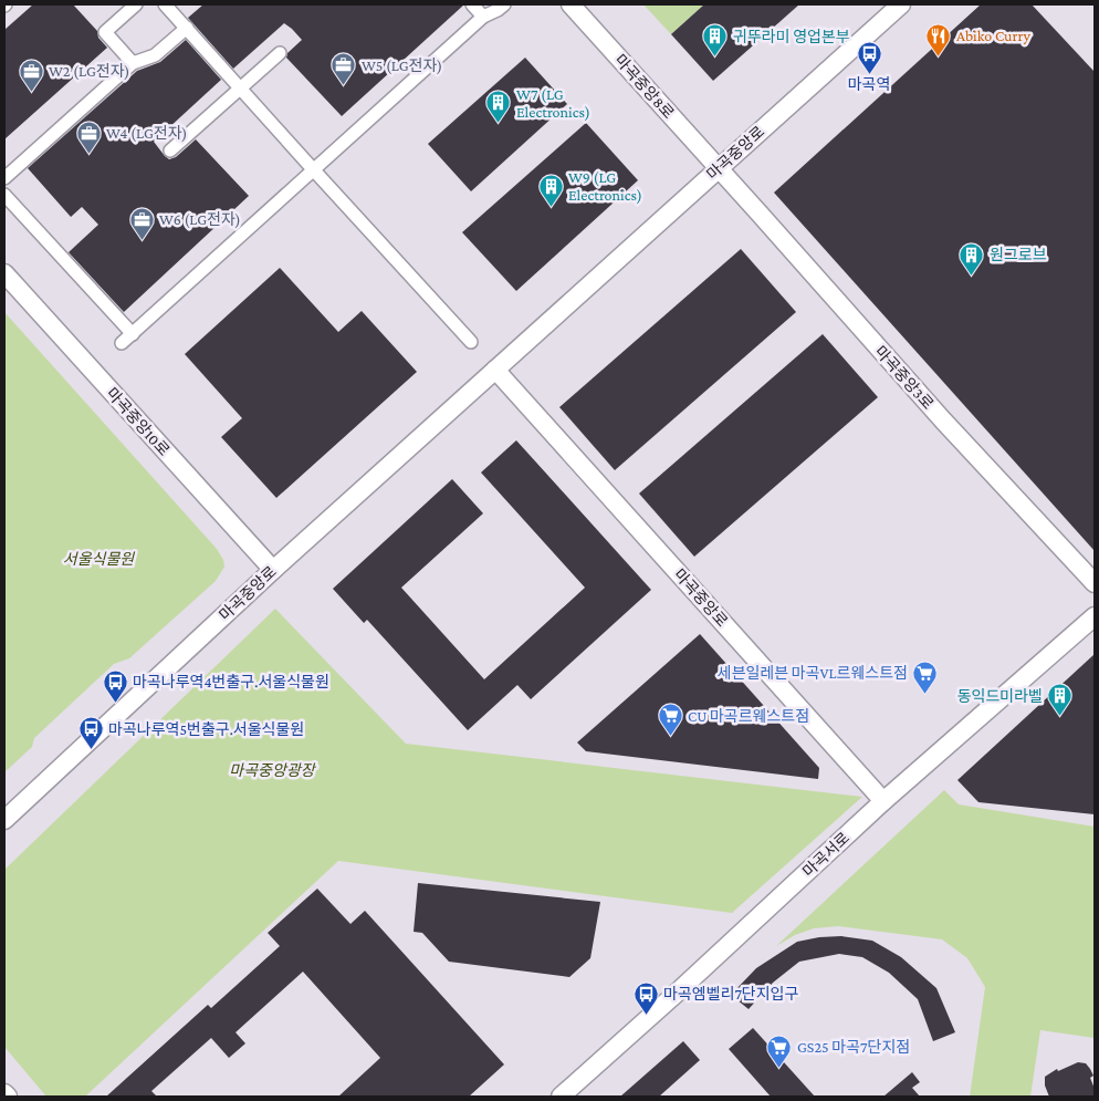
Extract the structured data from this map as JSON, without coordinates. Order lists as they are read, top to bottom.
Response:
{
  "streets": {
    "street": [
      "마곡중앙8로",
      "마곡중앙로",
      "마곡중앙3로",
      "마곡중앙10로",
      "마곡서로"
    ]
  },
  "crossings": [
    ["마곡중앙8로", "마곡중앙로"],
    ["마곡중앙8로", "마곡중앙3로"],
    ["마곡중앙로", "마곡중앙3로"],
    ["마곡중앙로", "마곡중앙10로"],
    ["마곡중앙로", "마곡서로"]
  ],
  "parks": ["서울식물원", "마곡중앙광장"],
  "places": {
    "restaurant": ["Abiko Curry"],
    "building": [
      "귀뚜라미 영업본부",
      "W7 (LG Electronics)",
      "W9 (LG Electronics)",
      "원그로브",
      "동익드미라벨"
    ],
    "bus stop": [
      "마곡역",
      "마곡나루역4번출구.서울식물원",
      "마곡나루역5번출구.서울식물원",
      "마곡엠벨리7단지입구"
    ],
    "office": [
      "W5 (LG전자)",
      "W2 (LG전자)",
      "W4 (LG전자)",
      "W6 (LG전자)"
    ],
    "supermarket": ["세븐일레븐 마곡VL르웨스트점", "CU 마곡르웨스트점", "GS25 마곡7단지점"]
  }
}
